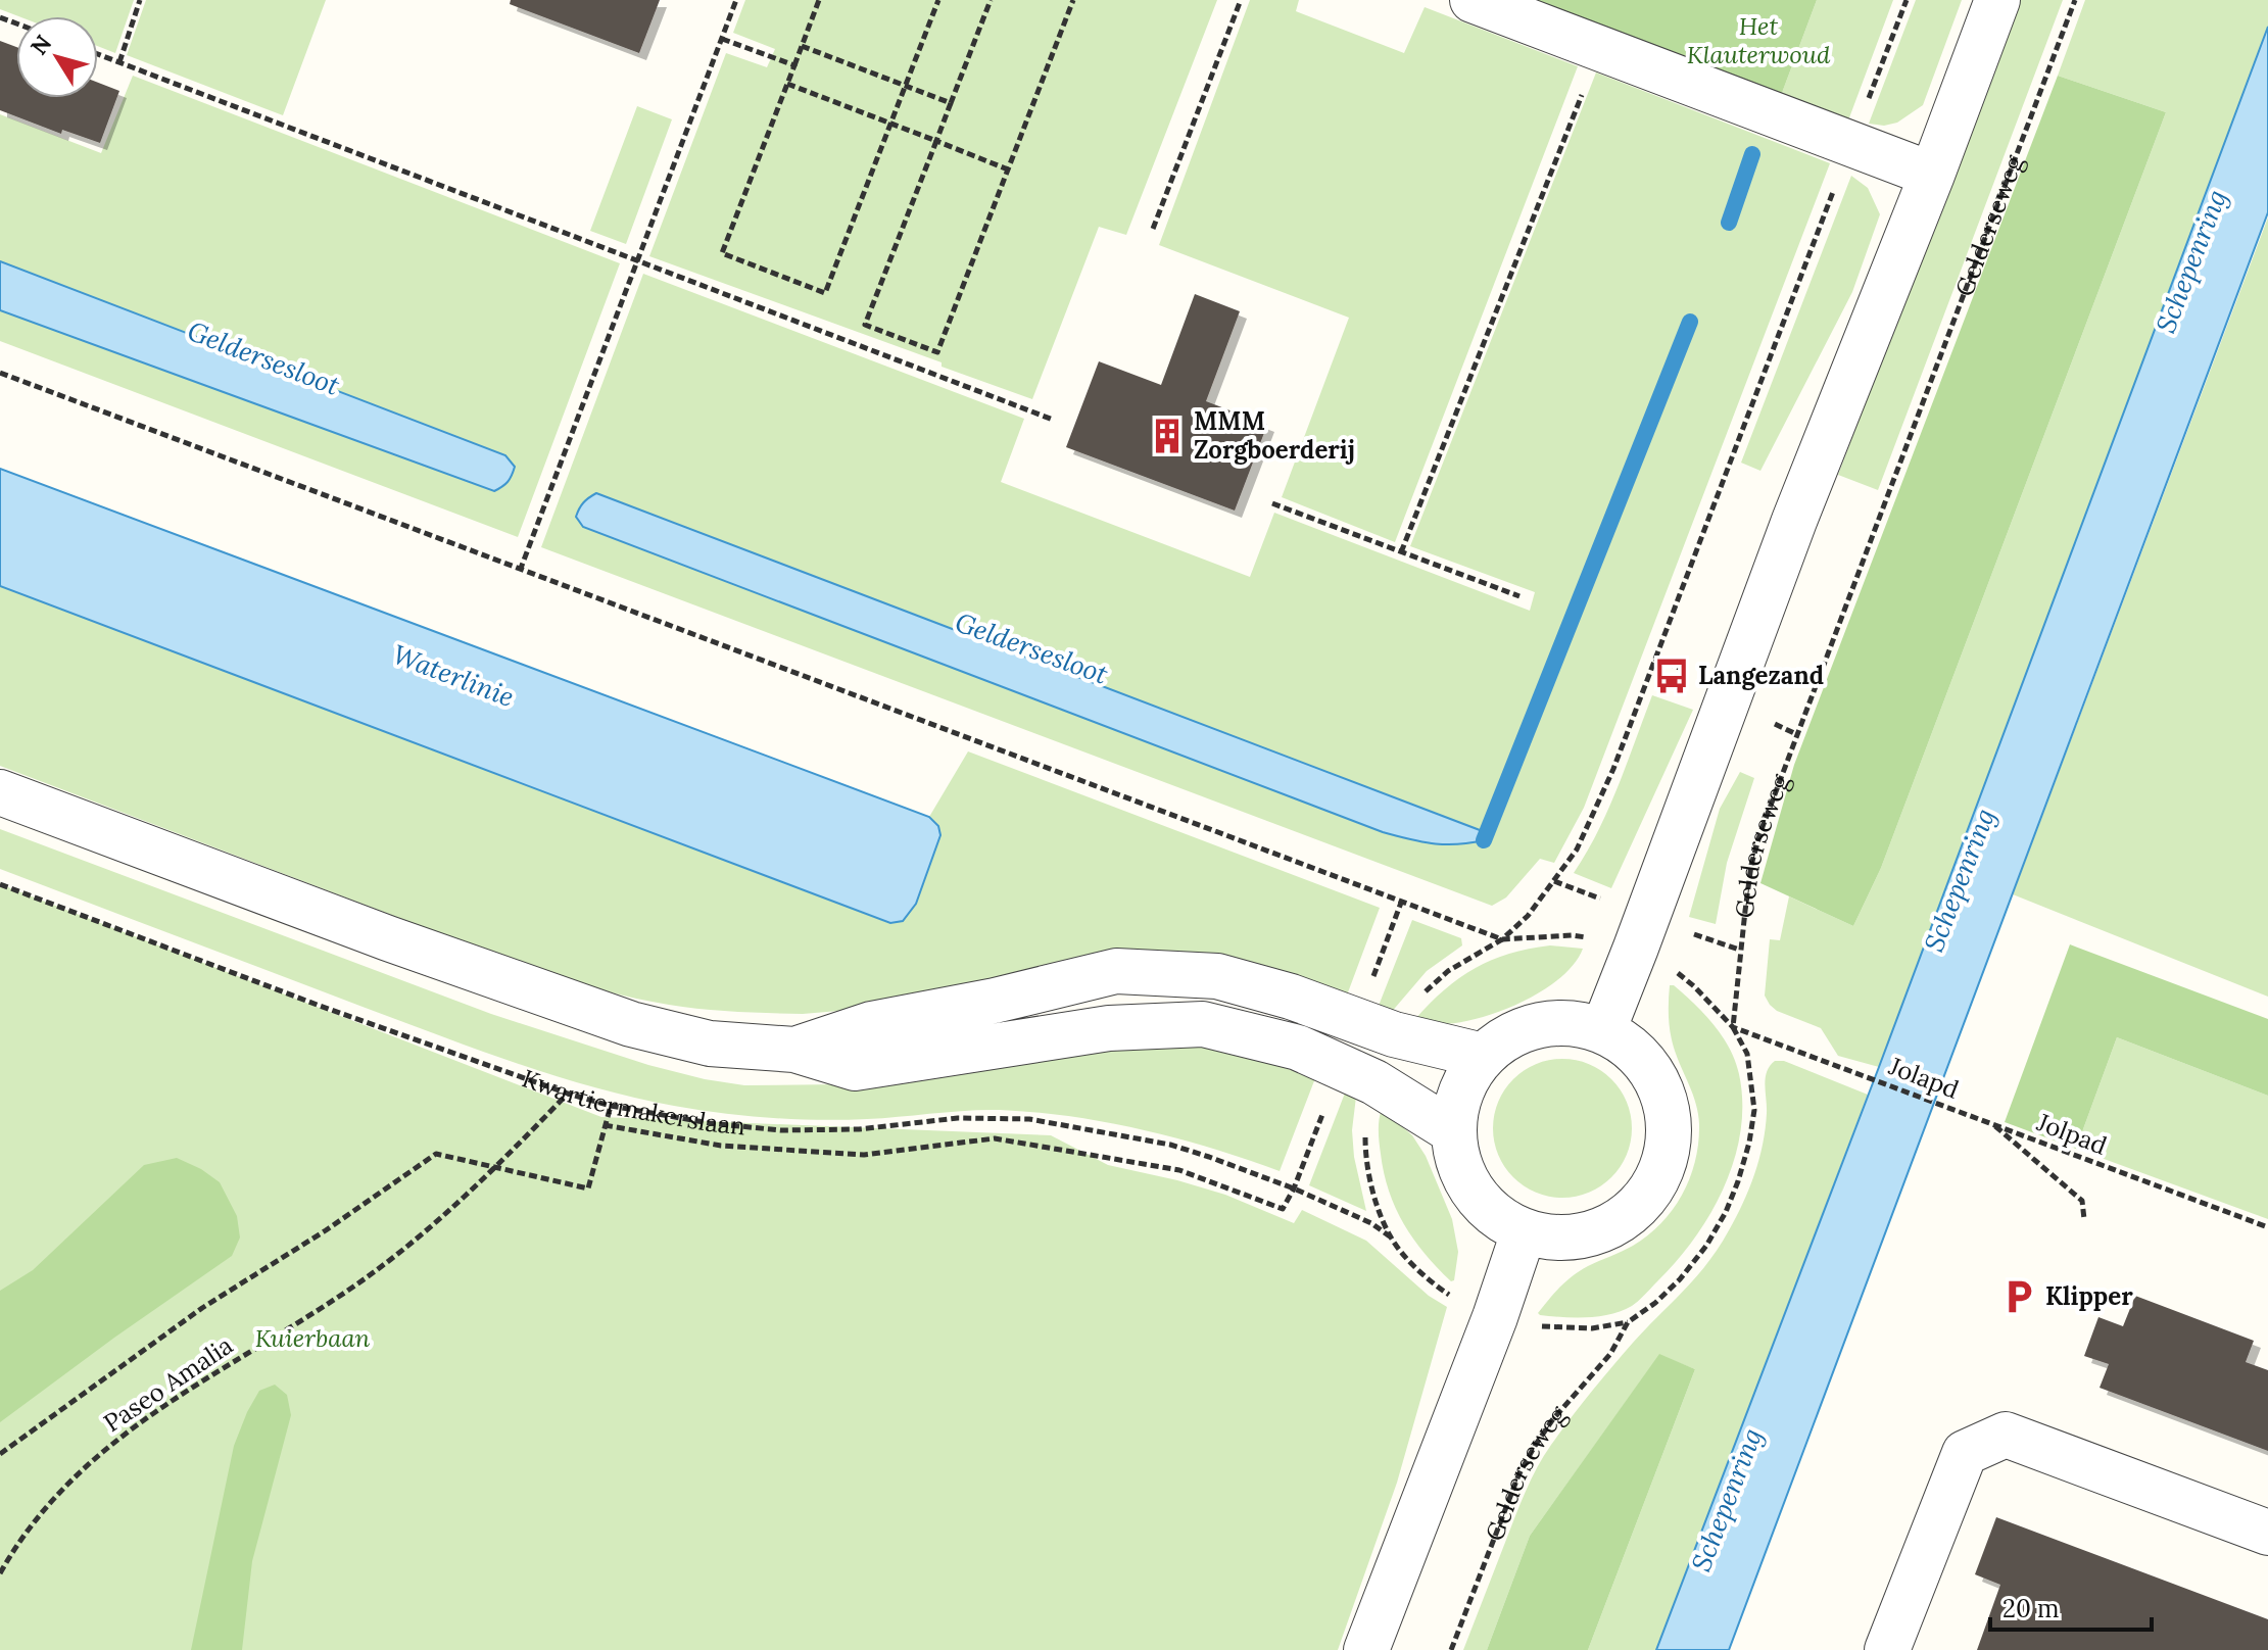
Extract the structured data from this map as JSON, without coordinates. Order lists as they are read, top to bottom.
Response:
{
  "streets": {
    "path": [
      "Gelderseweg",
      "Jolapd",
      "Kwartiermakerslaan",
      "Jolpad",
      "Paseo Amalia"
    ]
  },
  "crossings": [
    ["Gelderseweg", "Jolapd"],
    ["Jolapd", "Jolpad"],
    ["Kwartiermakerslaan", "Paseo Amalia"]
  ],
  "water": ["Schepenring", "Geldersesloot", "Waterlinie"],
  "parks": ["Het Klauterwoud", "Kuierbaan"],
  "places": {
    "building": ["MMM Zorgboerderij"],
    "bus stop": ["Langezand"],
    "parking": ["Klipper"]
  },
  "scale_bar": "20 m",
  "north": "top left"
}
